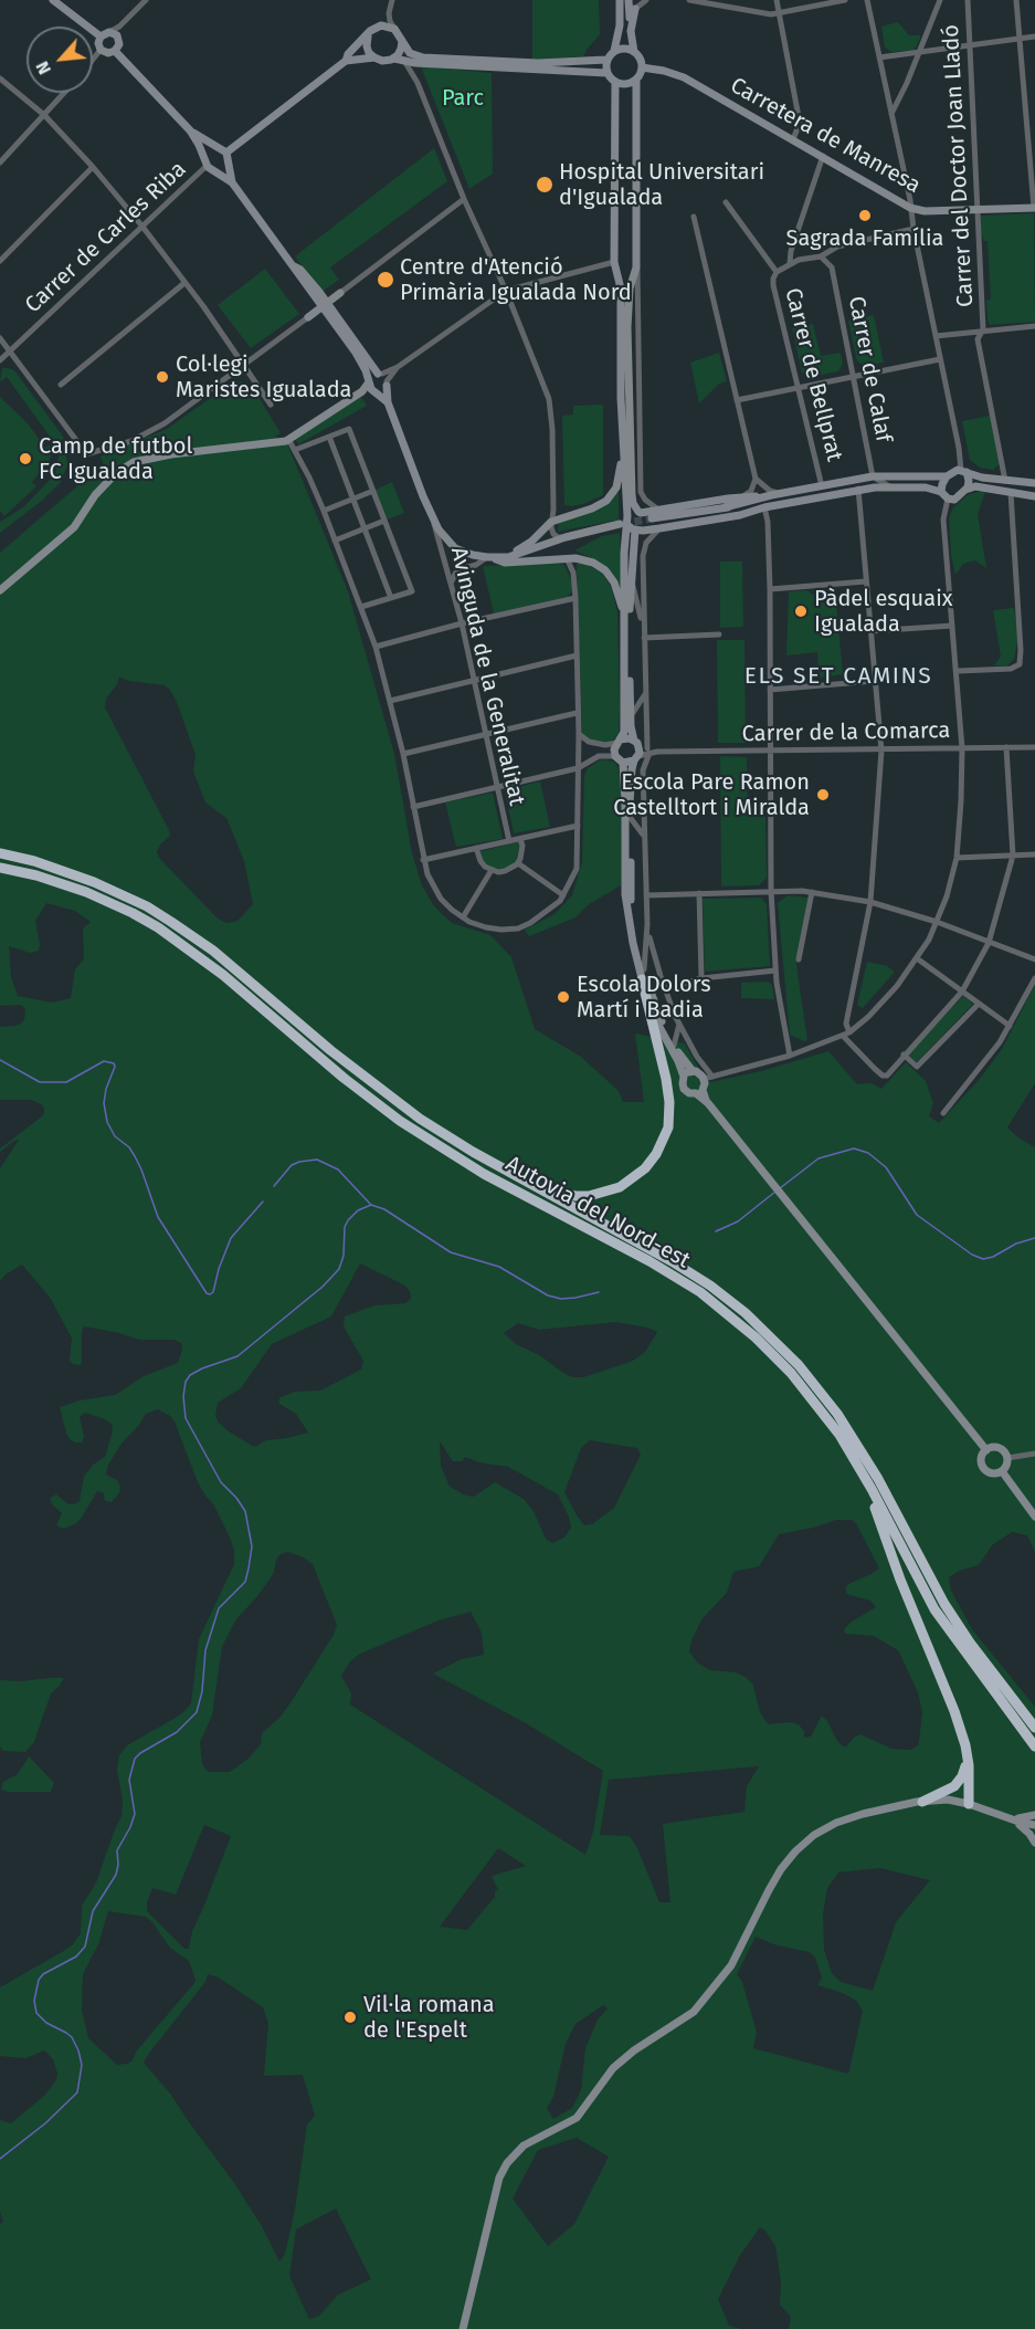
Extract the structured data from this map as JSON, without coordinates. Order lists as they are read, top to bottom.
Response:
{
  "streets": {
    "highway": ["Autovia del Nord-est"],
    "street": [
      "Carretera de Manresa",
      "Carrer del Doctor Joan Lladó",
      "Carrer de Carles Riba",
      "Carrer de Calaf",
      "Carrer de Bellprat",
      "Avinguda de la Generalitat",
      "Carrer de la Comarca"
    ]
  },
  "crossings": [
    ["Carretera de Manresa", "Carrer del Doctor Joan Lladó"]
  ],
  "districts": ["ELS SET CAMINS"],
  "parks": ["Parc"],
  "places": [
    "Hospital Universitari d'Igualada",
    "Sagrada Família",
    "Centre d'Atenció Primària Igualada Nord",
    "Col·legi Maristes Igualada",
    "Camp de futbol FC Igualada",
    "Pàdel esquaix Igualada",
    "Escola Pare Ramon Castelltort i Miralda",
    "Escola Dolors Martí i Badia",
    "Vil·la romana de l'Espelt"
  ],
  "north": "bottom left"
}
